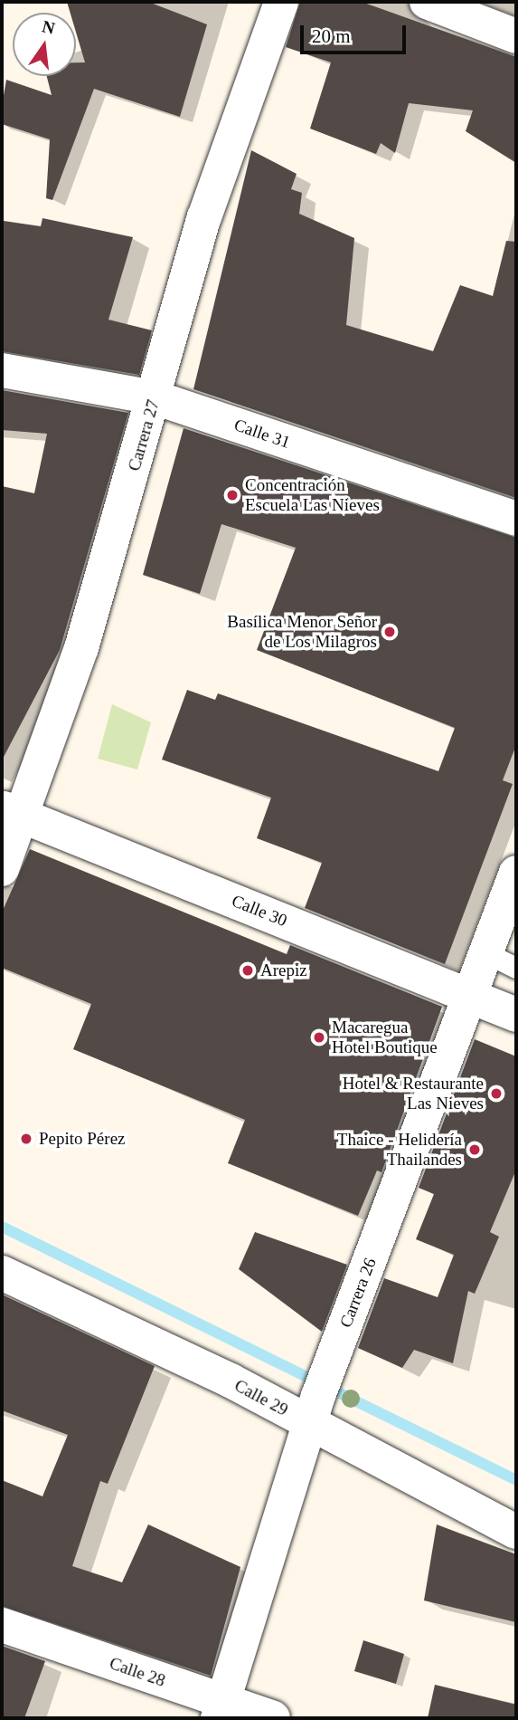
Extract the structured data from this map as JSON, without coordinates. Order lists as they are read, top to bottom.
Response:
{
  "streets": {
    "street": [
      "Calle 31",
      "Carrera 27",
      "Calle 30",
      "Carrera 26",
      "Calle 29",
      "Calle 28"
    ]
  },
  "crossings": [
    ["Calle 31", "Carrera 27"],
    ["Carrera 27", "Calle 30"],
    ["Calle 30", "Carrera 26"],
    ["Carrera 26", "Calle 29"],
    ["Carrera 26", "Calle 28"]
  ],
  "places": [
    "Concentración Escuela Las Nieves",
    "Basílica Menor Señor de Los Milagros",
    "Arepiz",
    "Macaregua Hotel Boutique",
    "Hotel & Restaurante Las Nieves",
    "Pepito Pérez",
    "Thaice - Helidería Thailandes"
  ],
  "scale_bar": "20 m",
  "north": "top"
}
